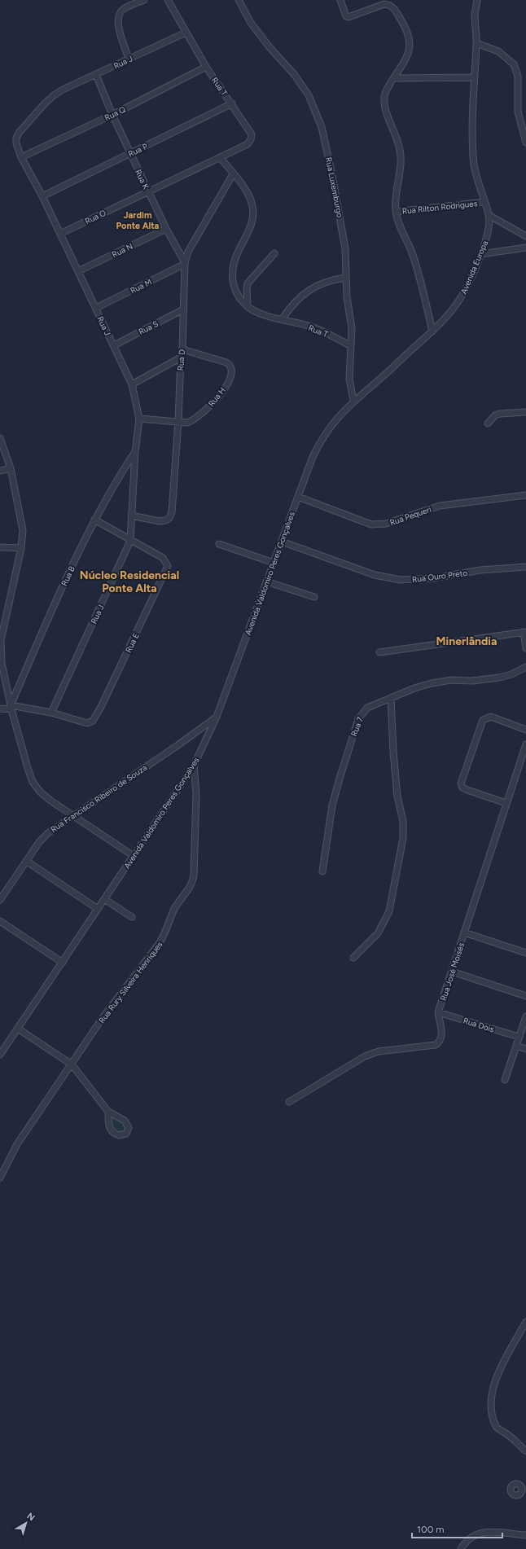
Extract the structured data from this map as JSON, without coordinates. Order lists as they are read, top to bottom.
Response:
{
  "streets": {
    "street": [
      "Rua J",
      "Rua T",
      "Rua Q",
      "Rua P",
      "Rua K",
      "Rua Luxemburgo",
      "Rua Rilton Rodrigues",
      "Rua O",
      "Rua N",
      "Avenida Europa",
      "Rua M",
      "Rua S",
      "Rua D",
      "Rua H",
      "Rua Pequeri",
      "Avenida Valdomiro Peres Gonçalves",
      "Rua B",
      "Rua Ouro Preto",
      "Rua E",
      "Rua 7",
      "Rua Francisco Ribeiro de Souza",
      "Rua José Moisés",
      "Rua Rury Silveira Henriques",
      "Rua Dois"
    ]
  },
  "crossings": [
    ["Rua J", "Rua T"],
    ["Rua J", "Rua Q"],
    ["Rua J", "Rua P"],
    ["Rua J", "Rua K"],
    ["Rua J", "Rua O"],
    ["Rua J", "Rua N"],
    ["Rua J", "Rua M"],
    ["Rua J", "Rua S"],
    ["Rua J", "Rua D"],
    ["Rua J", "Rua H"],
    ["Rua J", "Rua B"],
    ["Rua J", "Rua E"],
    ["Rua T", "Rua Q"],
    ["Rua T", "Rua P"],
    ["Rua T", "Rua K"],
    ["Rua T", "Rua Luxemburgo"],
    ["Rua T", "Rua O"],
    ["Rua T", "Rua D"],
    ["Rua Q", "Rua K"],
    ["Rua P", "Rua K"],
    ["Rua K", "Rua O"],
    ["Rua K", "Rua N"],
    ["Rua K", "Rua M"],
    ["Rua K", "Rua D"],
    ["Rua Luxemburgo", "Avenida Europa"],
    ["Rua Rilton Rodrigues", "Avenida Europa"],
    ["Avenida Europa", "Avenida Valdomiro Peres Gonçalves"],
    ["Rua M", "Rua D"],
    ["Rua S", "Rua D"],
    ["Rua D", "Rua H"],
    ["Rua Pequeri", "Avenida Valdomiro Peres Gonçalves"],
    ["Avenida Valdomiro Peres Gonçalves", "Rua Ouro Preto"],
    ["Avenida Valdomiro Peres Gonçalves", "Rua Francisco Ribeiro de Souza"],
    ["Avenida Valdomiro Peres Gonçalves", "Rua Rury Silveira Henriques"],
    ["Rua B", "Rua E"],
    ["Rua José Moisés", "Rua Dois"]
  ],
  "districts": ["Jardim Ponte Alta", "Núcleo Residencial Ponte Alta", "Minerlândia"],
  "scale_bar": "100 m",
  "north": "top right"
}
